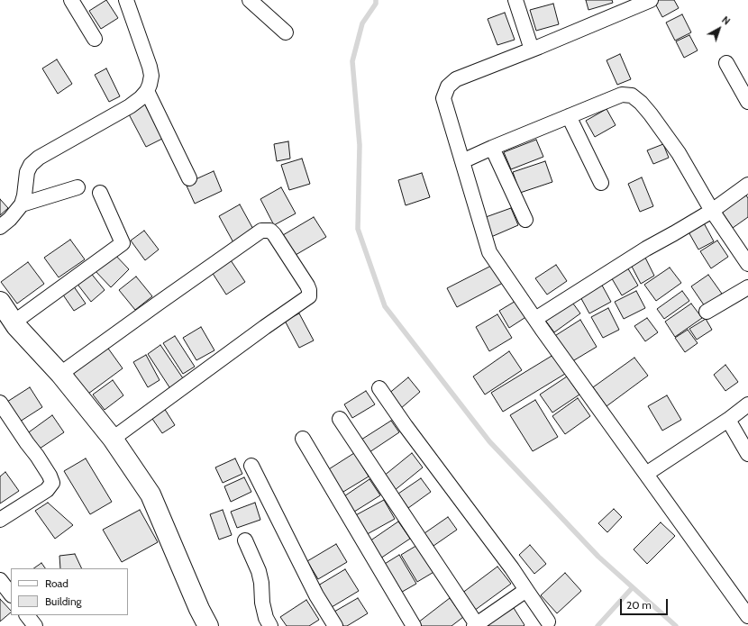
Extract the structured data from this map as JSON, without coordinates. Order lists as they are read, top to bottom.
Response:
{
  "legend": ["Road", "Building"],
  "scale_bar": "20 m",
  "north": "top right"
}
